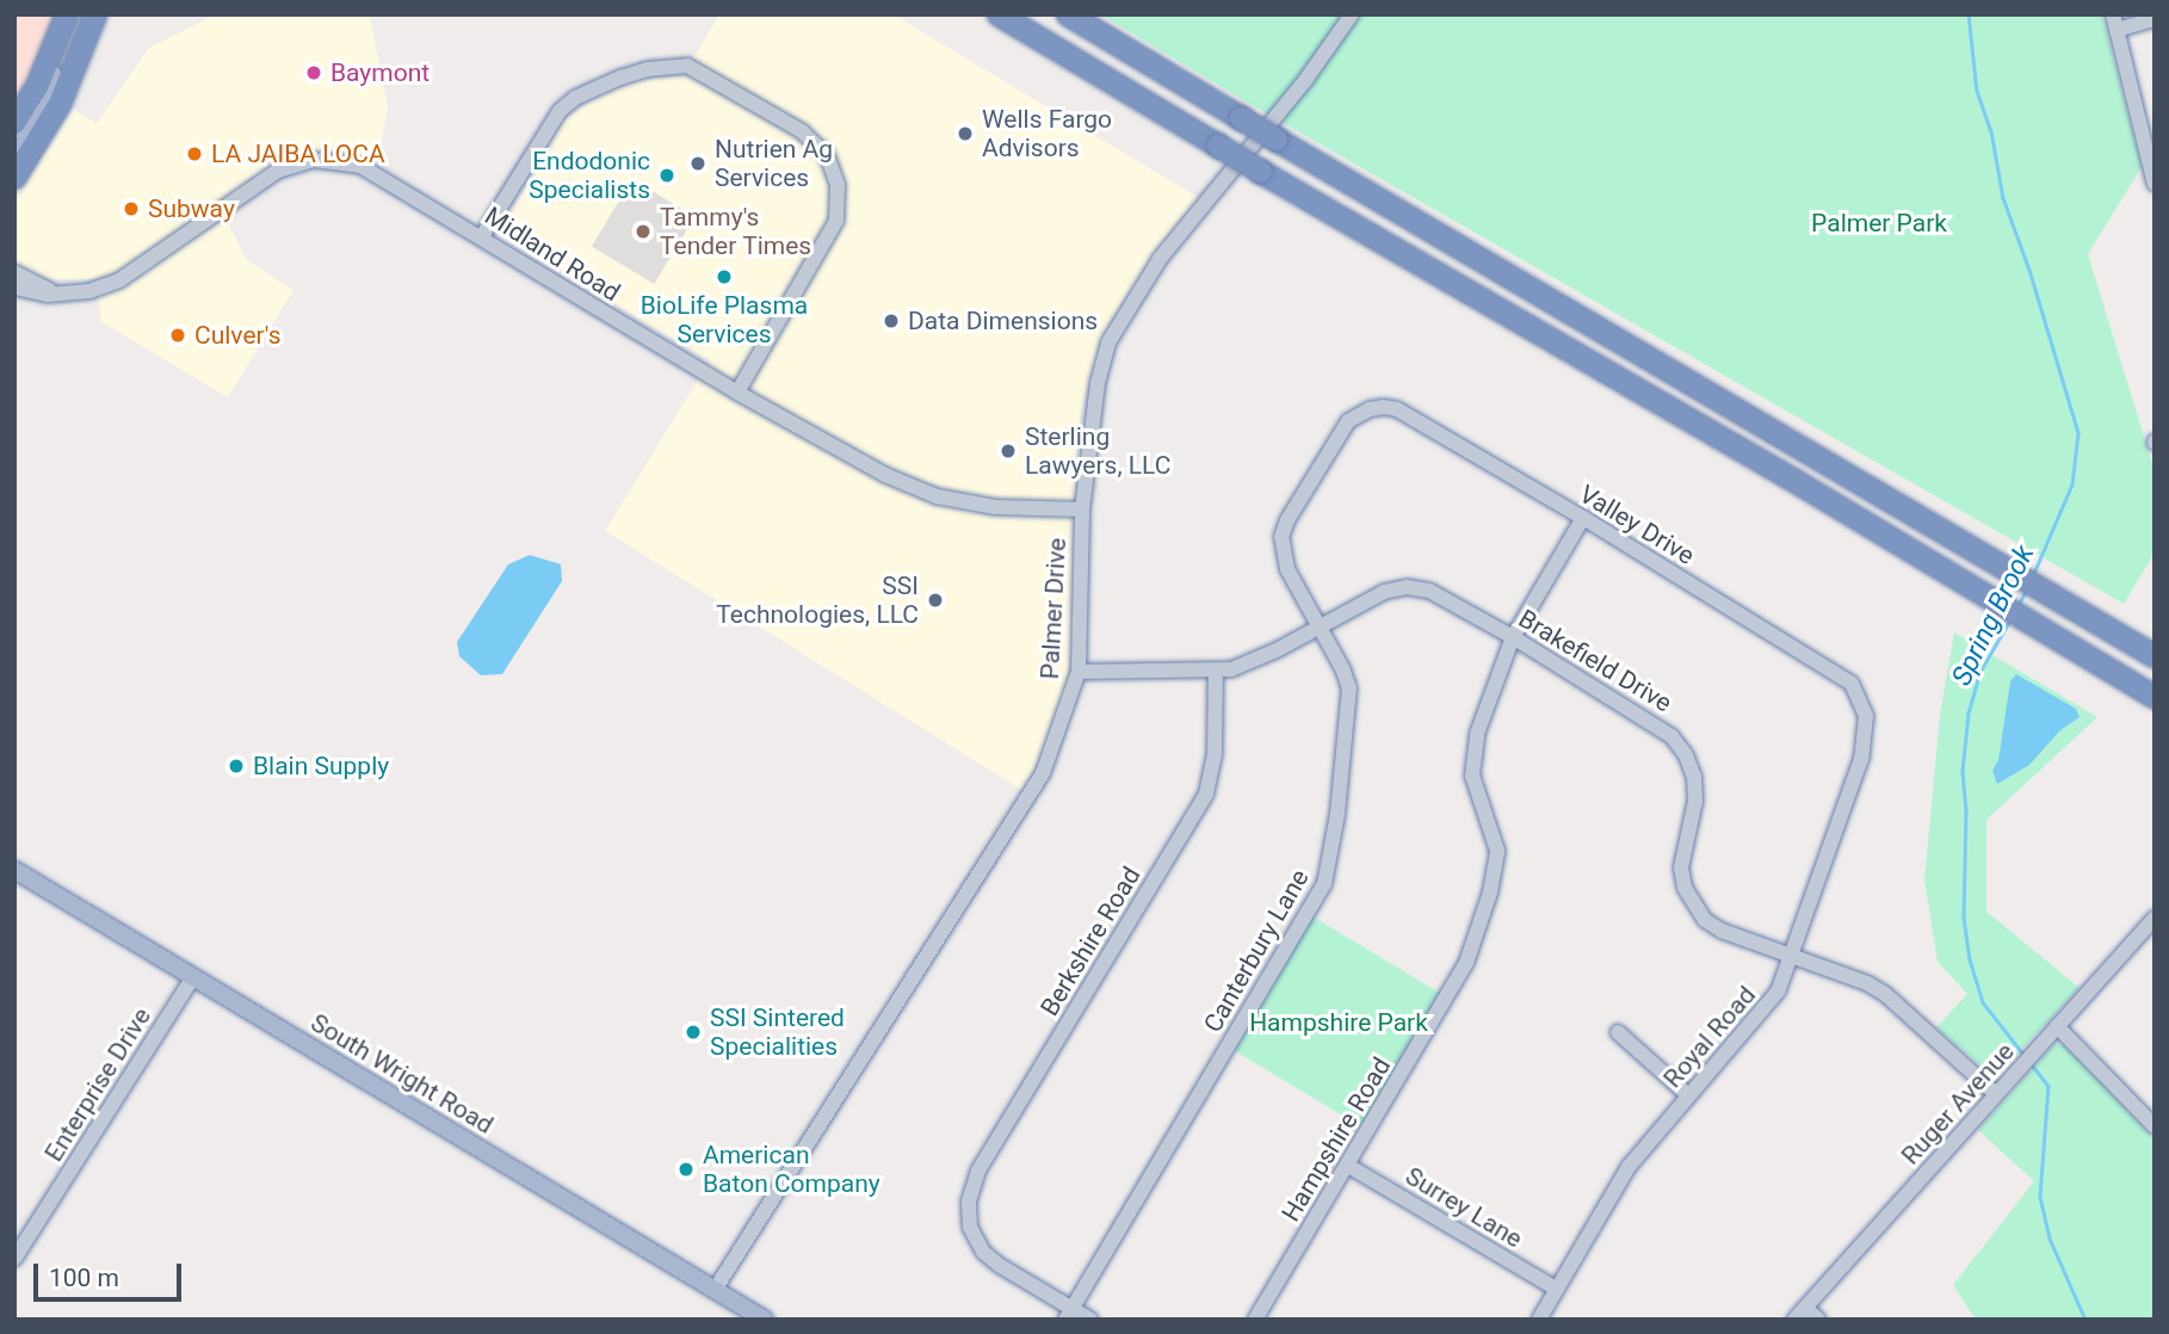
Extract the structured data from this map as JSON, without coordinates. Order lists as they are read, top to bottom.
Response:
{
  "streets": {
    "main road": ["South Wright Road"],
    "street": [
      "Midland Road",
      "Valley Drive",
      "Palmer Drive",
      "Brakefield Drive",
      "Berkshire Road",
      "Canterbury Lane",
      "Royal Road",
      "Enterprise Drive",
      "Ruger Avenue",
      "Hampshire Road",
      "Surrey Lane"
    ]
  },
  "crossings": [
    ["Midland Road", "Palmer Drive"],
    ["Valley Drive", "Canterbury Lane"],
    ["Valley Drive", "Royal Road"],
    ["Valley Drive", "Hampshire Road"],
    ["Palmer Drive", "Brakefield Drive"],
    ["Palmer Drive", "South Wright Road"],
    ["Brakefield Drive", "Berkshire Road"],
    ["Brakefield Drive", "Canterbury Lane"],
    ["Brakefield Drive", "Royal Road"],
    ["Brakefield Drive", "Ruger Avenue"],
    ["Brakefield Drive", "Hampshire Road"],
    ["Berkshire Road", "Canterbury Lane"],
    ["Royal Road", "Surrey Lane"],
    ["South Wright Road", "Enterprise Drive"],
    ["Hampshire Road", "Surrey Lane"]
  ],
  "water": ["Spring Brook"],
  "parks": ["Palmer Park", "Hampshire Park"],
  "places": [
    "Baymont",
    "Wells Fargo Advisors",
    "LA JAIBA LOCA",
    "Nutrien Ag Services",
    "Endodonic Specialists",
    "Subway",
    "Tammy's Tender Times",
    "BioLife Plasma Services",
    "Data Dimensions",
    "Culver's",
    "Sterling Lawyers, LLC",
    "SSI Technologies, LLC",
    "Blain Supply",
    "SSI Sintered Specialities",
    "American Baton Company"
  ],
  "scale_bar": "100 m"
}
